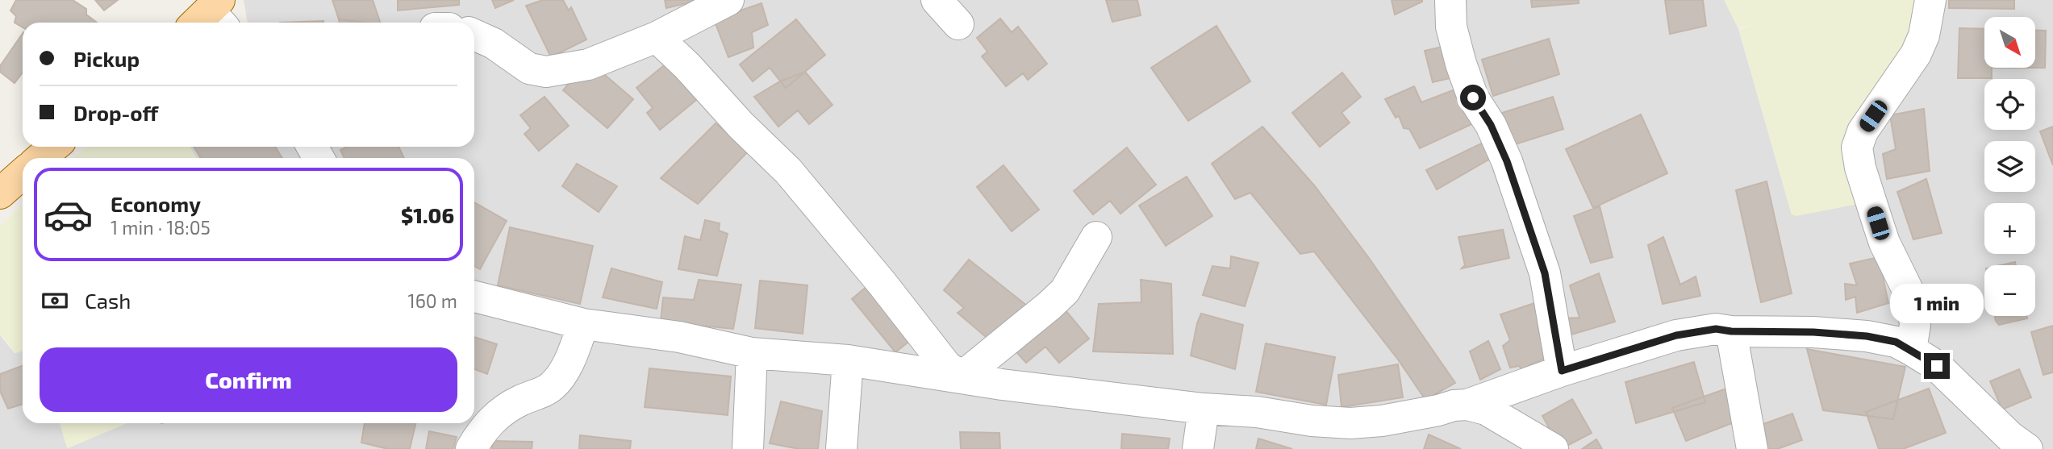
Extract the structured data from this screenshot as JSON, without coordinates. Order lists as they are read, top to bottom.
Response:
{
  "north": "bottom right",
  "page": {
    "map_buttons": ["+", "−"],
    "banner": ["Pickup", "Drop-off"],
    "list": [
      {
        "name": "Economy",
        "note": "1 min · 18:05",
        "value": "$1.06"
      }
    ],
    "pay": ["Cash", "160 m"],
    "bubble": "1 min",
    "buttons": "Confirm"
  }
}
